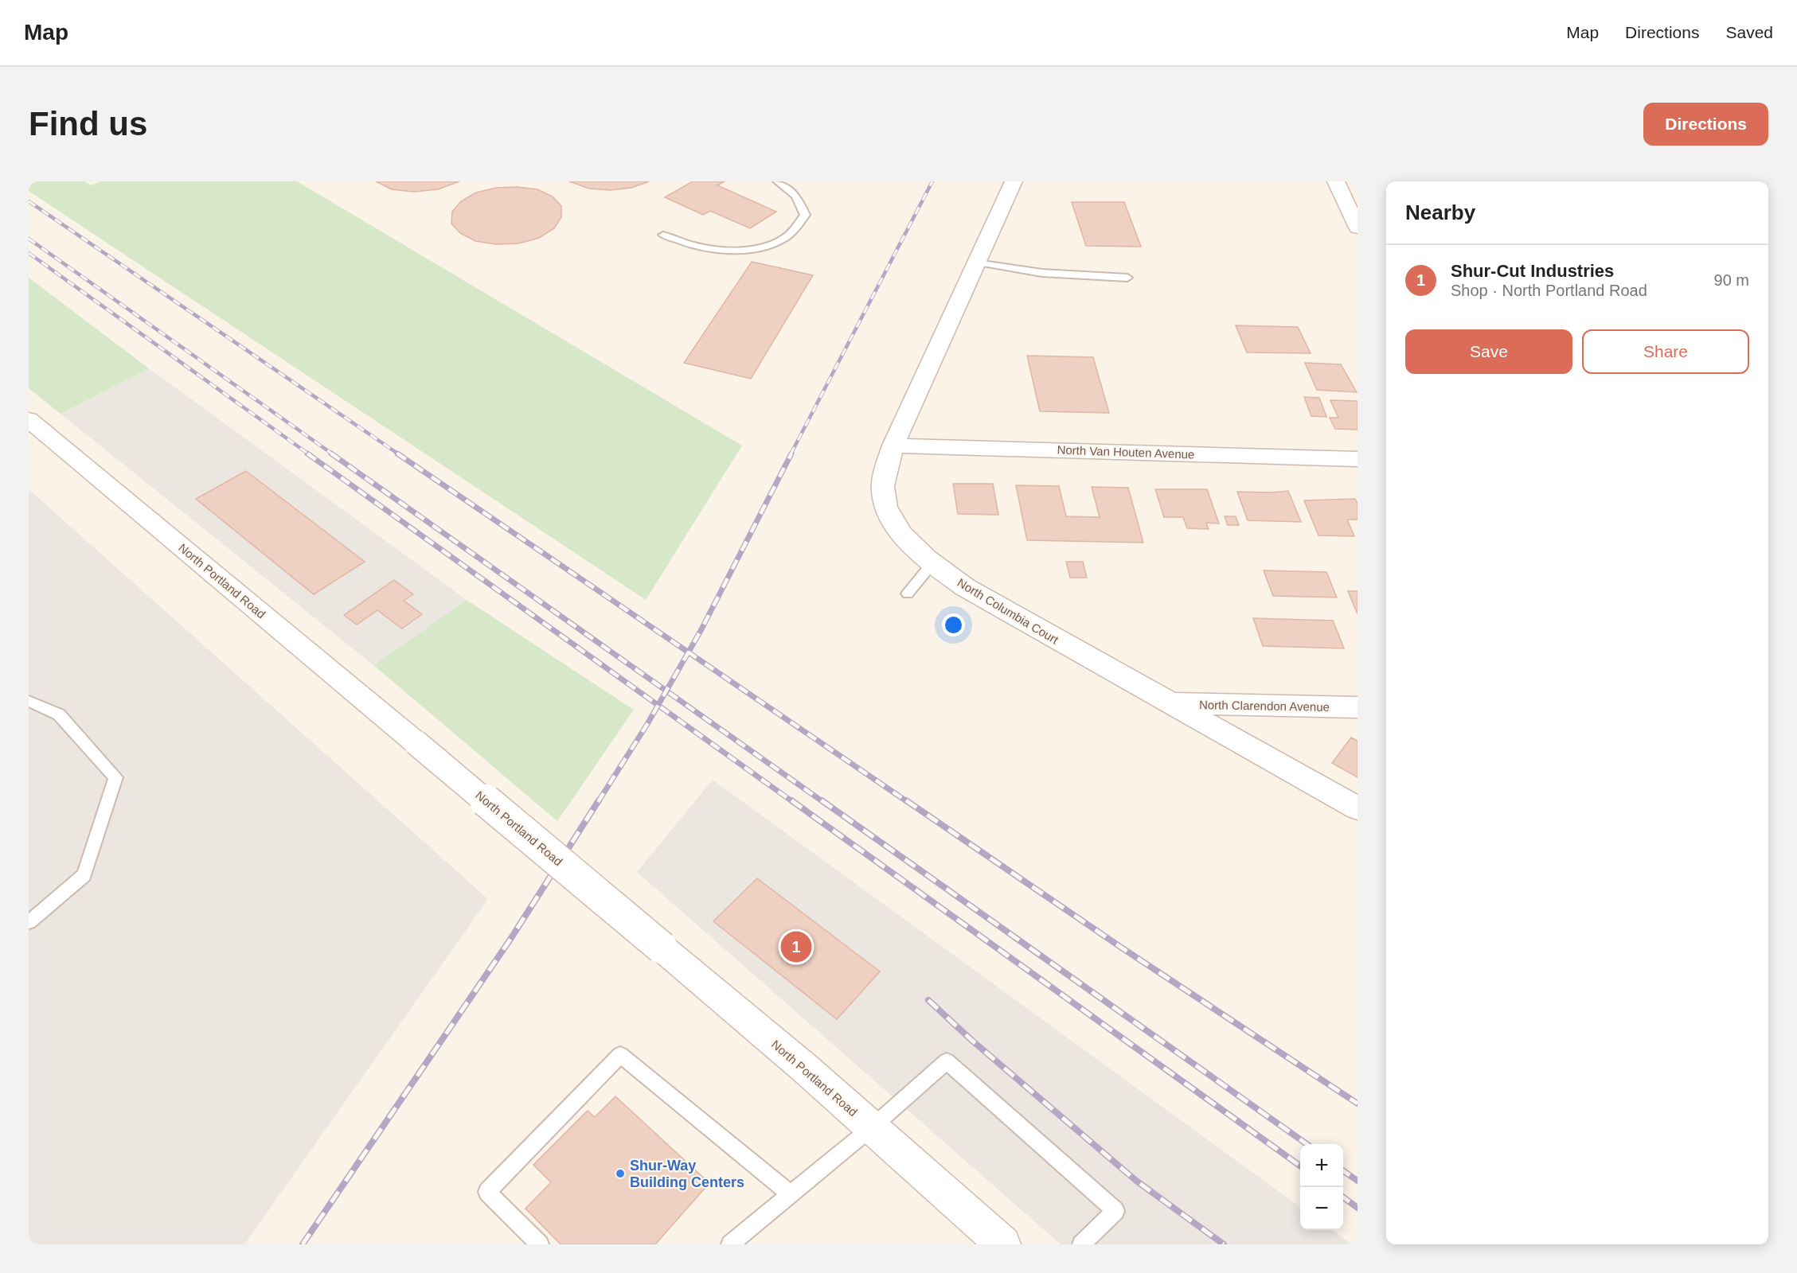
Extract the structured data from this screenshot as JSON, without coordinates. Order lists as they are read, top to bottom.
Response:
{
  "streets": {
    "street": [
      "North Van Houten Avenue",
      "North Portland Road",
      "North Columbia Court",
      "North Clarendon Avenue"
    ]
  },
  "crossings": [
    ["North Van Houten Avenue", "North Columbia Court"],
    ["North Columbia Court", "North Clarendon Avenue"]
  ],
  "places": ["Shur-Way Building Centers"],
  "page": {
    "header": "Map",
    "nav": ["Map", "Directions", "Saved"],
    "buttons": [
      "Directions",
      ["Save", "Share"]
    ],
    "title": "Find us",
    "heading": "Nearby",
    "list": [
      {
        "mark": "1",
        "name": "Shur-Cut Industries",
        "note": "Shop · North Portland Road",
        "value": "90 m"
      }
    ],
    "pins": "1",
    "map_buttons": ["+", "−"]
  }
}
